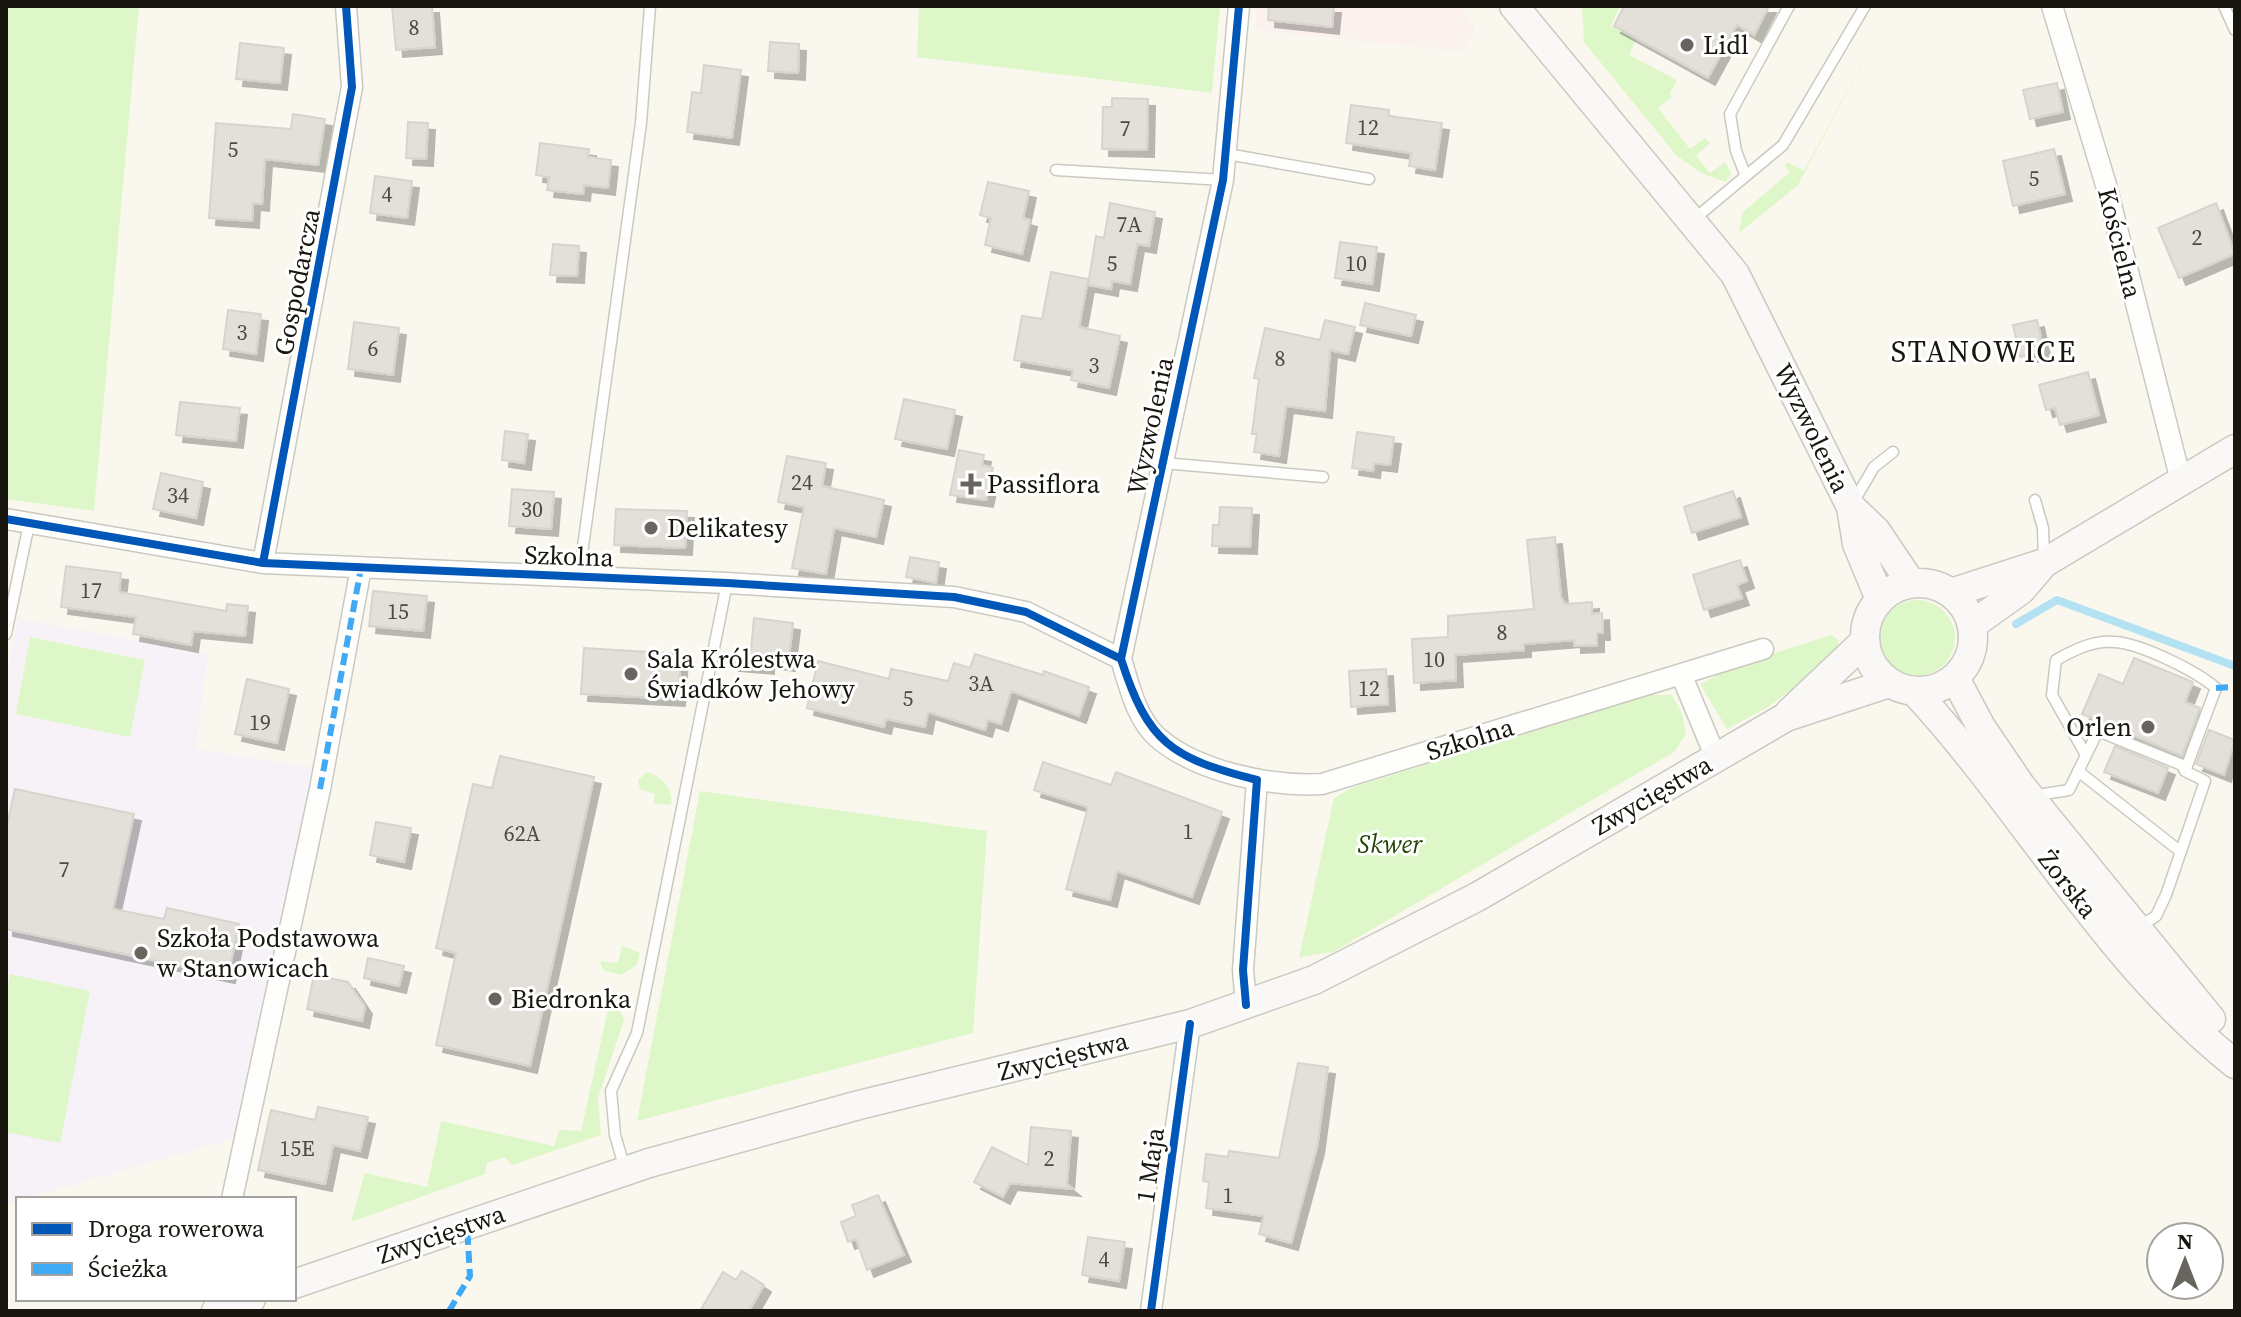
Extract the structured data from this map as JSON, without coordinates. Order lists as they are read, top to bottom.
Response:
{
  "streets": {
    "main road": ["Wyzwolenia", "Zwycięstwa", "Żorska"],
    "street": [
      "Kościelna",
      "Gospodarcza",
      "Szkolna",
      "1 Maja"
    ]
  },
  "crossings": [
    ["Gospodarcza", "Szkolna"],
    ["Wyzwolenia", "Szkolna"],
    ["Wyzwolenia", "Zwycięstwa"],
    ["Wyzwolenia", "Żorska"],
    ["Zwycięstwa", "Żorska"],
    ["Zwycięstwa", "1 Maja"]
  ],
  "districts": ["STANOWICE"],
  "parks": ["Skwer"],
  "places": {
    "other": [
      "Lidl",
      "Delikatesy",
      "Sala Królestwa Świadków Jehowy",
      "Orlen",
      "Szkoła Podstawowa w Stanowicach",
      "Biedronka"
    ],
    "health": ["Passiflora"]
  },
  "house_numbers": [
    "8",
    "12",
    "7",
    "5",
    "5",
    "4",
    "7A",
    "2",
    "5",
    "10",
    "3",
    "6",
    "8",
    "3",
    "24",
    "34",
    "30",
    "17",
    "15",
    "8",
    "10",
    "3A",
    "12",
    "5",
    "19",
    "1",
    "62A",
    "7",
    "15E",
    "2",
    "1",
    "4"
  ],
  "legend": ["Droga rowerowa", "Ścieżka"],
  "north": "top"
}
